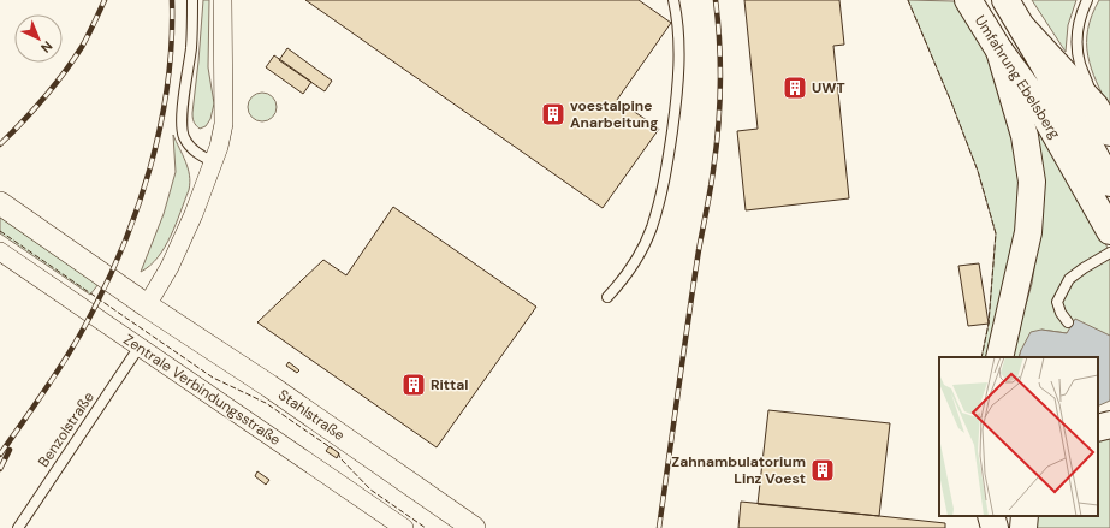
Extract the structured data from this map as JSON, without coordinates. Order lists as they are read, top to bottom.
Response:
{
  "streets": {
    "main road": ["Umfahrung Ebelsberg"],
    "street": ["Zentrale Verbindungsstraße", "Stahlstraße"],
    "lane": ["Benzolstraße"]
  },
  "crossings": [
    ["Zentrale Verbindungsstraße", "Benzolstraße"]
  ],
  "places": {
    "building": [
      "UWT",
      "voestalpine Anarbeitung",
      "Rittal",
      "Zahnambulatorium Linz Voest"
    ]
  },
  "north": "bottom right"
}
